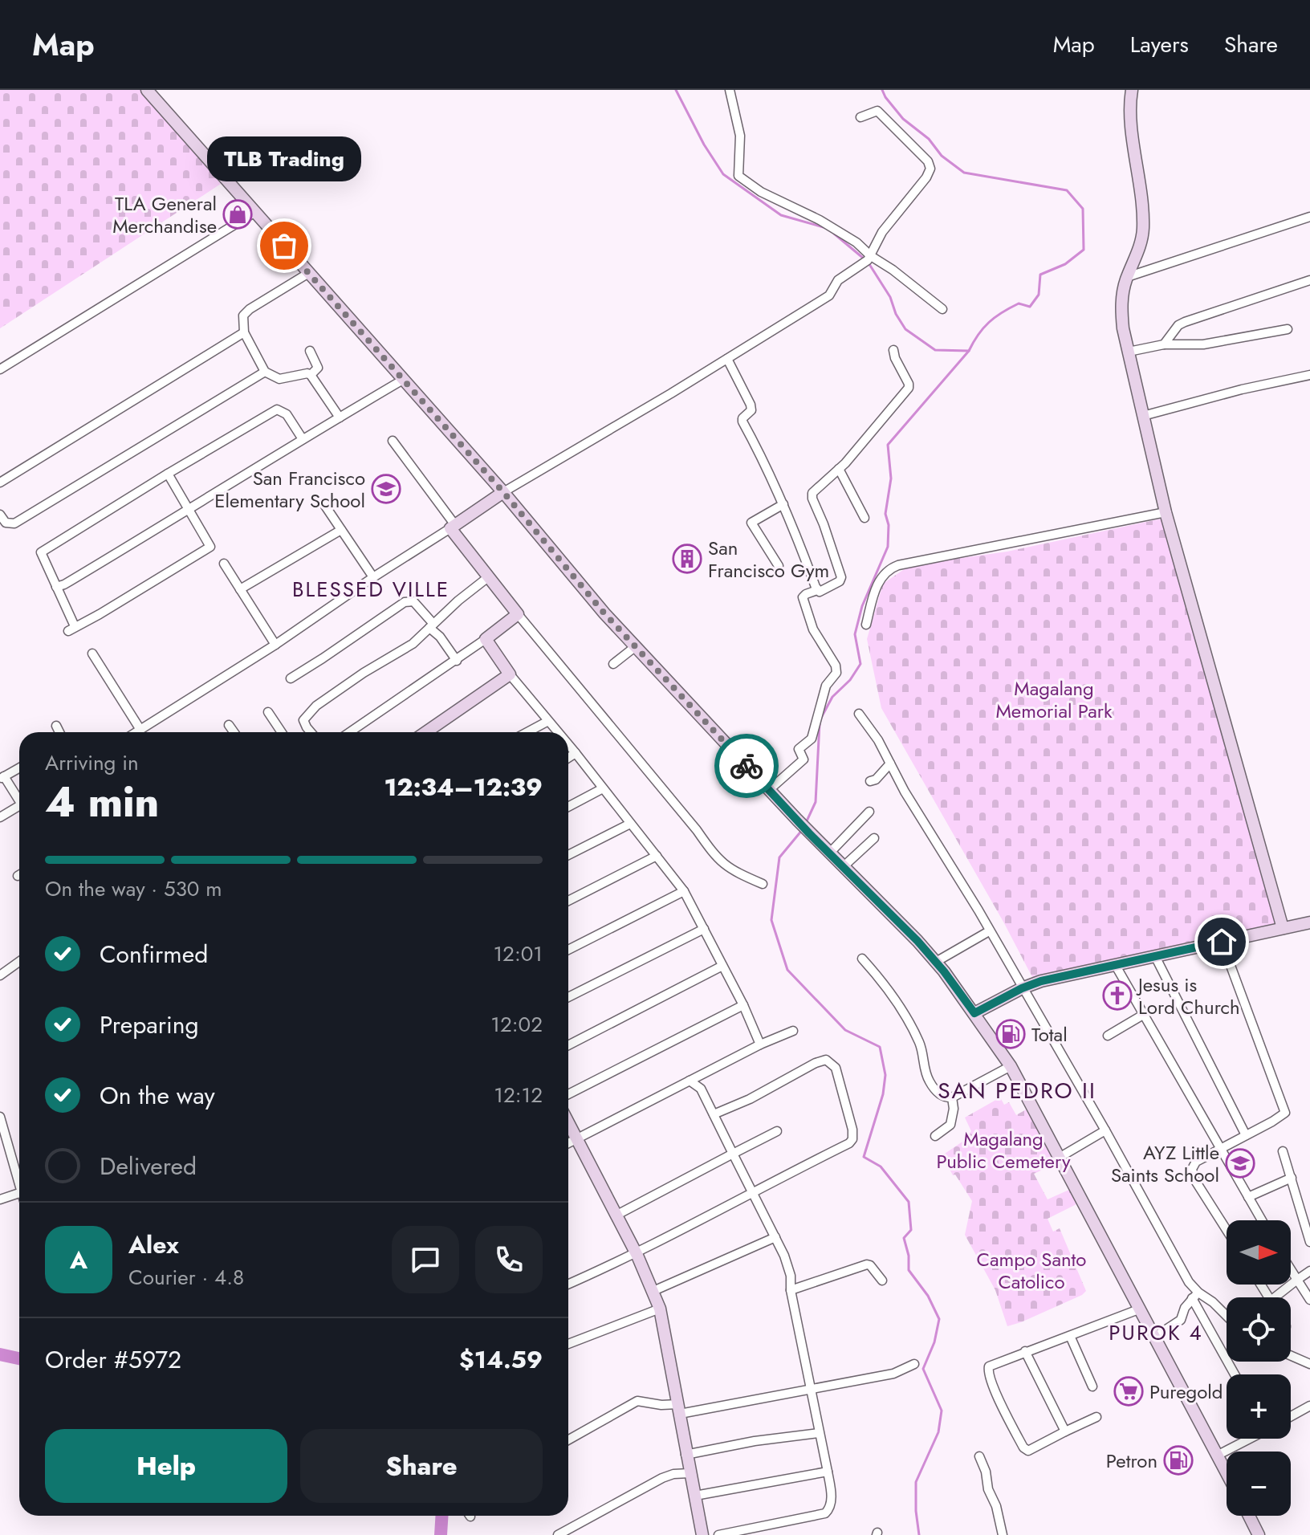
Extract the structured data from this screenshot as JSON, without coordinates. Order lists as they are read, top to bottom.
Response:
{
  "districts": ["BLESSED VILLE", "SAN PEDRO II", "PUROK 4"],
  "parks": ["Magalang Memorial Park", "Magalang Public Cemetery", "Campo Santo Catolico"],
  "places": {
    "shop": ["TLA General Merchandise"],
    "other": ["TLB Trading"],
    "school or university": ["San Francisco Elementary School", "AYZ Little Saints School"],
    "building": ["San Francisco Gym"],
    "church": ["Jesus is Lord Church"],
    "fuel station": ["Total", "Petron"],
    "supermarket": ["Puregold"]
  },
  "north": "right",
  "page": {
    "header": "Map",
    "nav": ["Map", "Layers", "Share"],
    "bubble": "TLB Trading",
    "heading": ["4 min", "Arriving in", "12:34–12:39"],
    "panel": [
      "Alex",
      "Courier · 4.8",
      "Order #5972",
      "$14.59"
    ],
    "bar": "On the way · 530 m",
    "list": [
      ["Confirmed", "12:01"],
      ["Preparing", "12:02"],
      ["On the way", "12:12"],
      "Delivered"
    ],
    "map_buttons": ["+", "−"],
    "round": "A",
    "buttons": ["Help", "Share"]
  }
}
